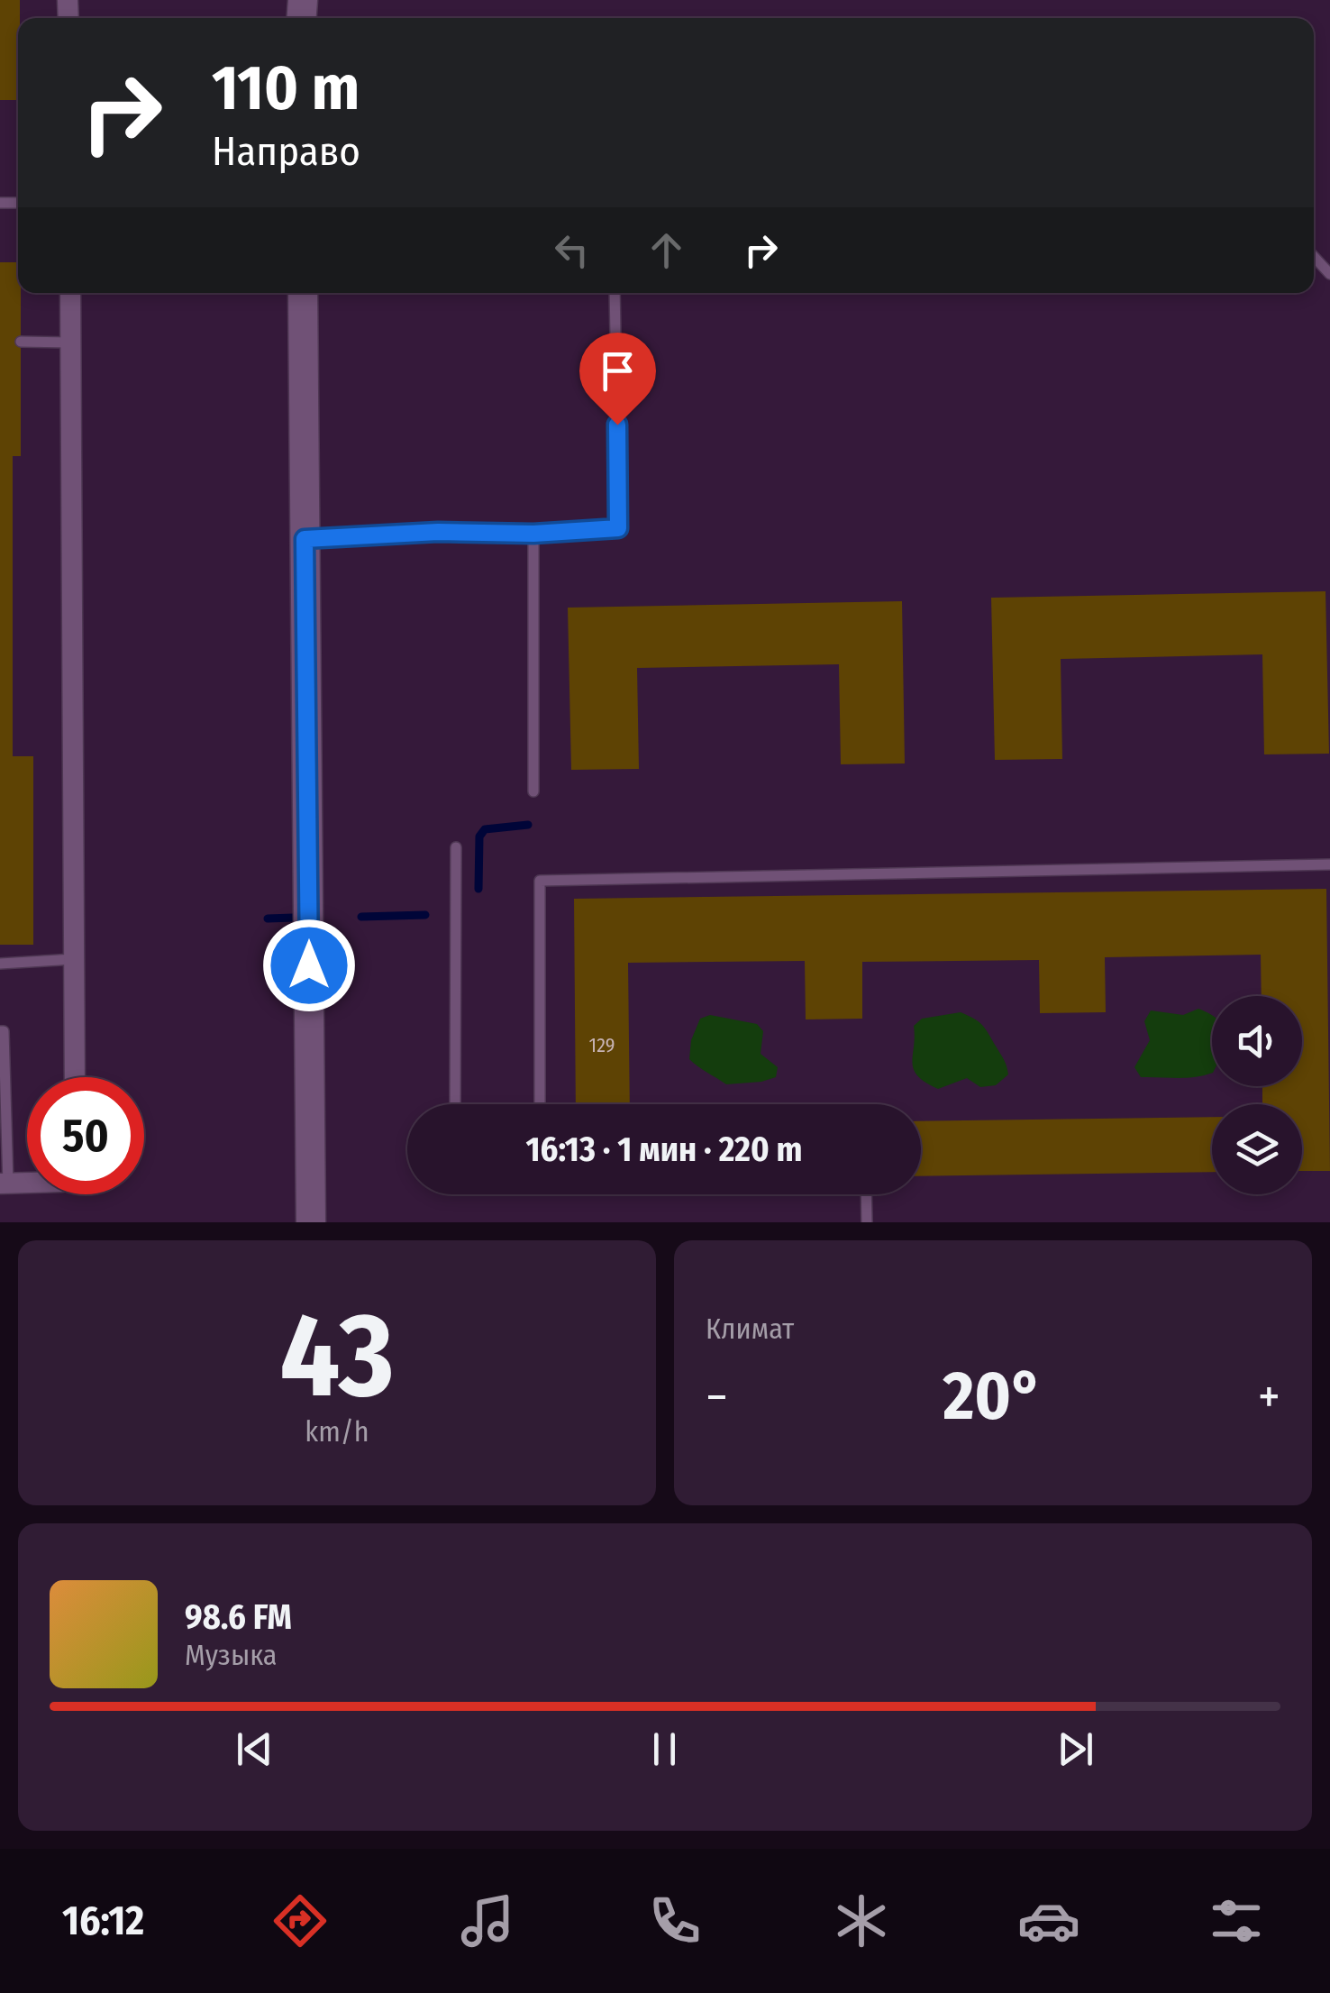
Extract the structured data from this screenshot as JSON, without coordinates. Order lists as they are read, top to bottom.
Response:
{
  "house_numbers": ["129"],
  "page": {
    "turn": ["110 m", "Направо"],
    "limit": "50",
    "trip": "16:13 · 1 мин · 220 m",
    "tile": [
      ["43", "km/h"],
      "Климат"
    ],
    "heat": ["−", "20°", "+"],
    "song": ["98.6 FM", "Музыка"],
    "tabs": "16:12"
  }
}
